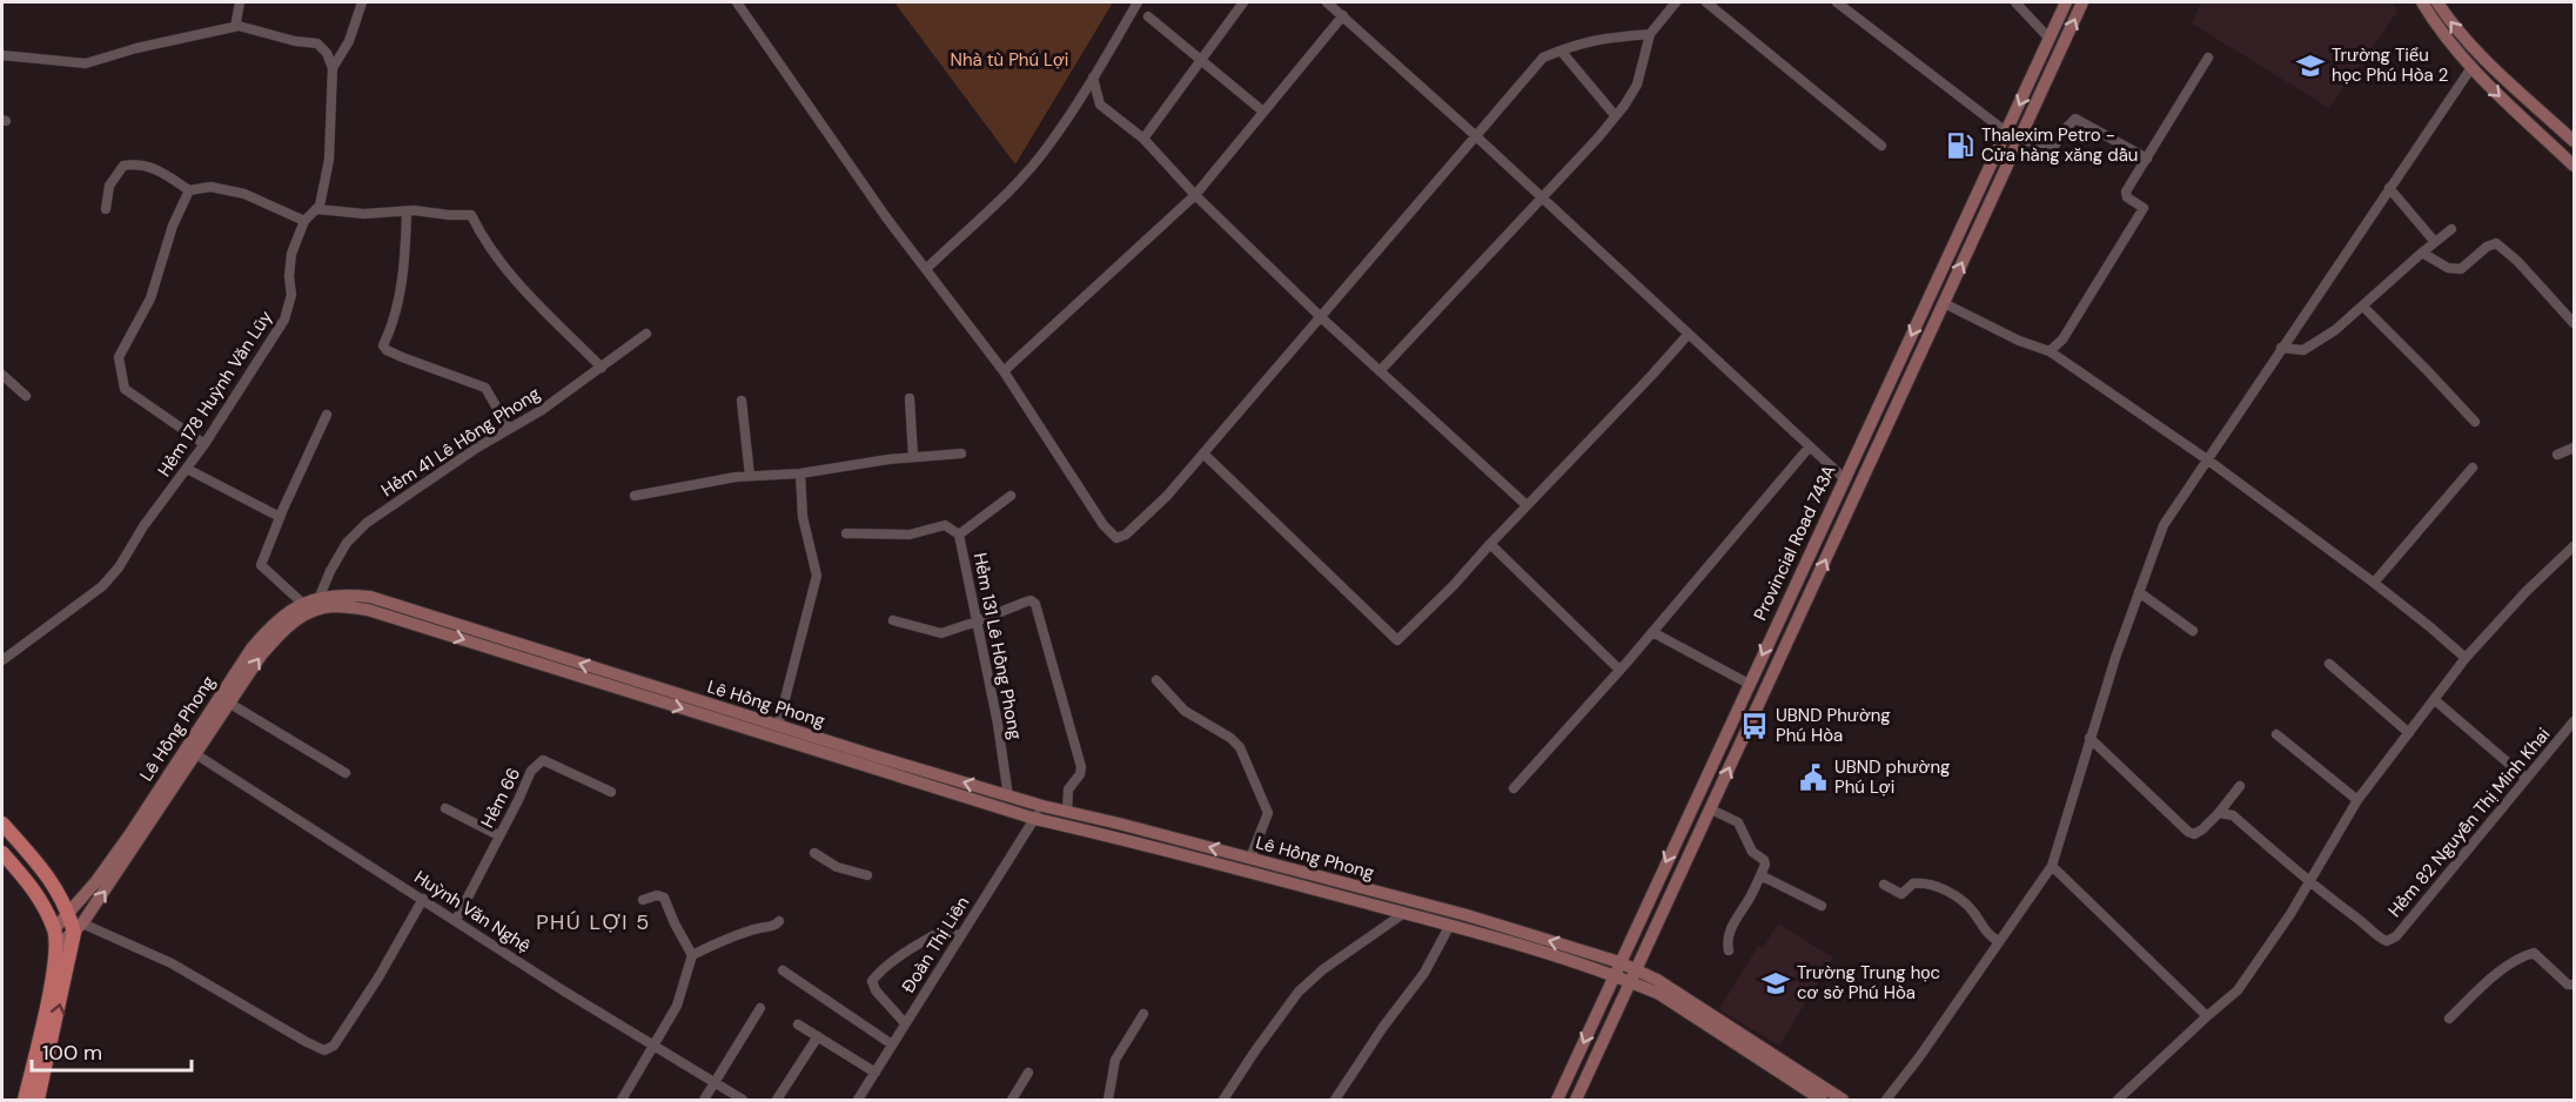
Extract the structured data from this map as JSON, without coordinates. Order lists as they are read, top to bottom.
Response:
{
  "streets": {
    "street": [
      "Hẻm 178 Huỳnh Văn Lũy",
      "Hẻm 41 Lê Hồng Phong",
      "Provincial Road 743A",
      "Hẻm 131 Lê Hồng Phong",
      "Lê Hồng Phong",
      "Hẻm 66",
      "Hẻm 82 Nguyễn Thị Minh Khai",
      "Huỳnh Văn Nghệ",
      "Đoàn Thị Liên"
    ]
  },
  "crossings": [
    ["Hẻm 41 Lê Hồng Phong", "Lê Hồng Phong"],
    ["Provincial Road 743A", "Lê Hồng Phong"],
    ["Hẻm 131 Lê Hồng Phong", "Lê Hồng Phong"],
    ["Lê Hồng Phong", "Huỳnh Văn Nghệ"],
    ["Lê Hồng Phong", "Đoàn Thị Liên"],
    ["Hẻm 66", "Huỳnh Văn Nghệ"]
  ],
  "districts": ["PHÚ LỢI 5"],
  "parks": ["Nhà tù Phú Lợi"],
  "places": {
    "school or university": ["Trường Tiểu học Phú Hòa 2", "Trường Trung học cơ sở Phú Hòa"],
    "fuel station": ["Thalexim Petro - Cửa hàng xăng dầu"],
    "bus stop": ["UBND Phường Phú Hòa"],
    "public building": ["UBND phường Phú Lợi"]
  },
  "scale_bar": "100 m"
}
